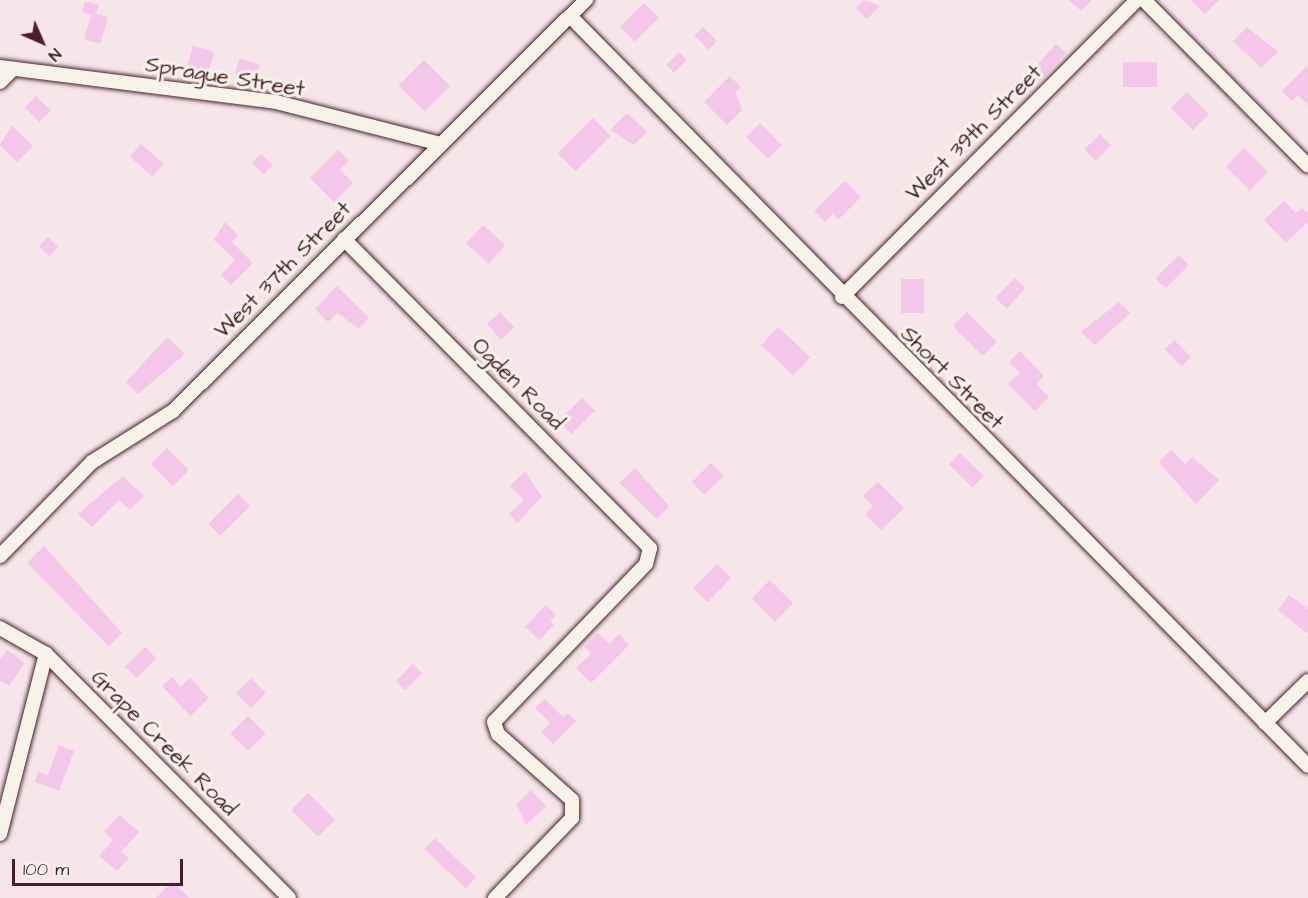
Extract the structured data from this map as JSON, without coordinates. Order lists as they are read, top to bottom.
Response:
{
  "streets": {
    "street": [
      "Sprague Street",
      "West 39th Street",
      "West 37th Street",
      "Short Street",
      "Ogden Road",
      "Grape Creek Road"
    ]
  },
  "crossings": [
    ["Sprague Street", "West 37th Street"],
    ["West 39th Street", "Short Street"],
    ["West 37th Street", "Short Street"],
    ["West 37th Street", "Ogden Road"]
  ],
  "scale_bar": "100 m",
  "north": "bottom right"
}
